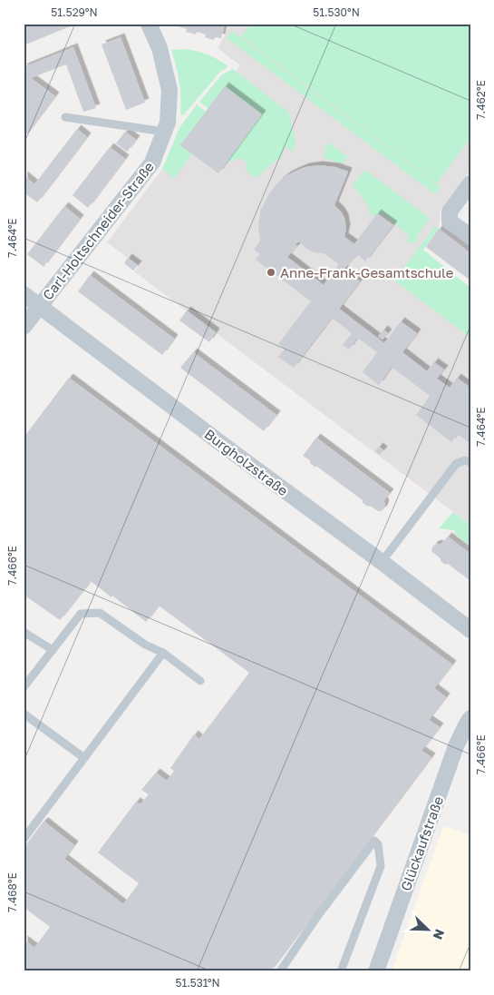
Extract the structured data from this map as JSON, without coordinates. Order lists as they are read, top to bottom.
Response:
{
  "streets": {
    "street": ["Carl-Holtschneider-Straße", "Burgholzstraße", "Glückaufstraße"]
  },
  "crossings": [
    ["Carl-Holtschneider-Straße", "Burgholzstraße"]
  ],
  "places": ["Anne-Frank-Gesamtschule"],
  "north": "bottom right",
  "coordinates": [
    "51.529°N",
    "51.530°N",
    "7.462°E",
    "7.464°E",
    "7.466°E",
    "7.468°E",
    "51.531°N"
  ]
}
